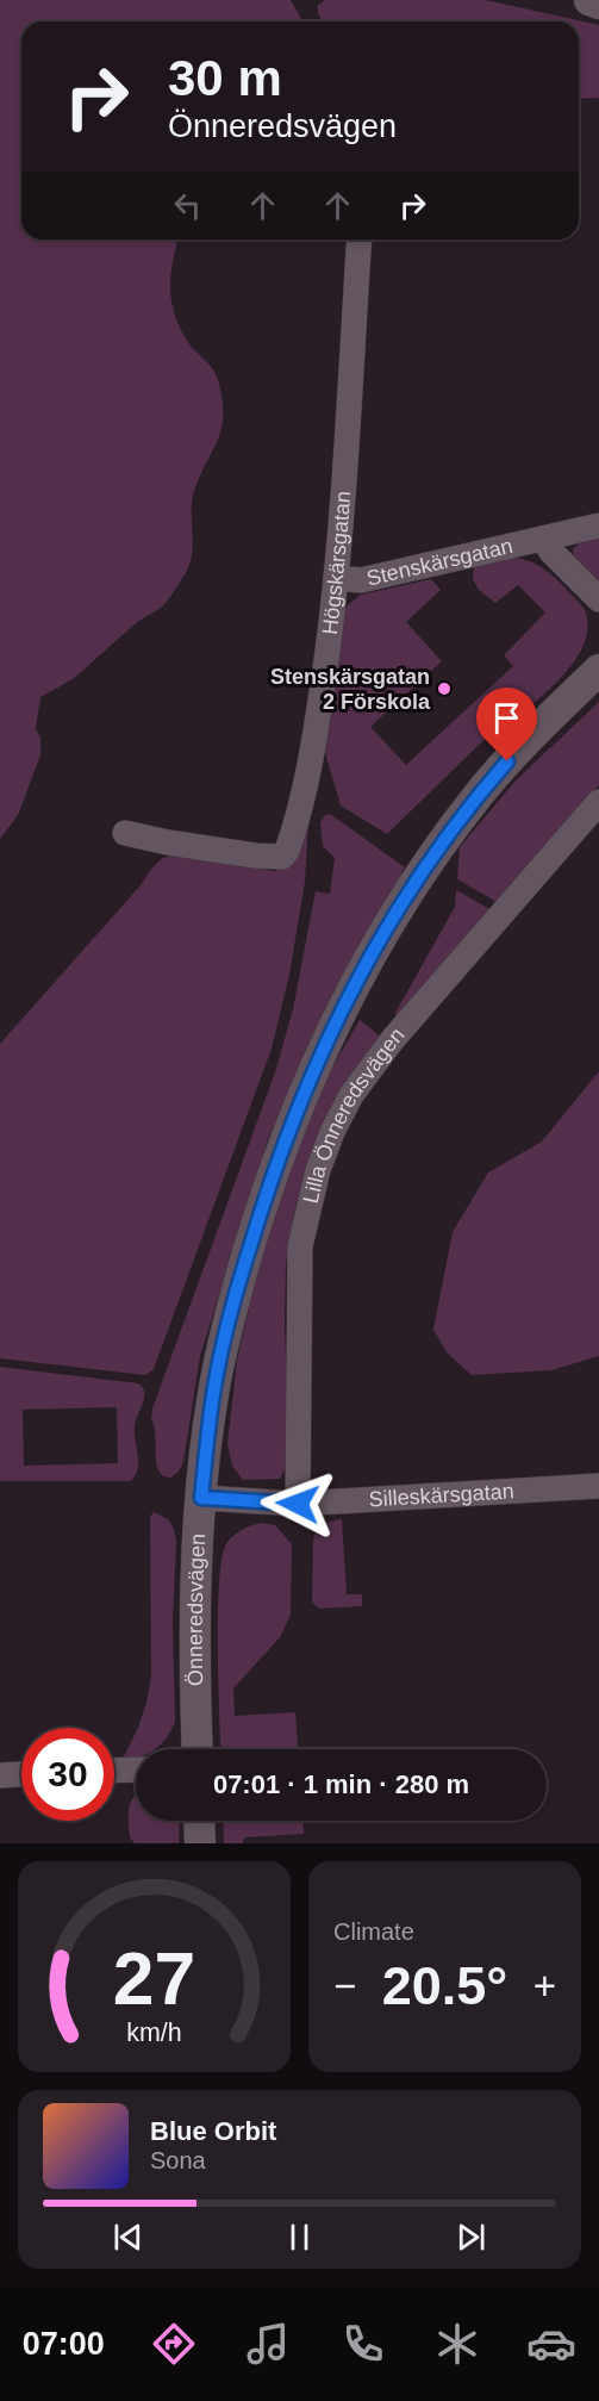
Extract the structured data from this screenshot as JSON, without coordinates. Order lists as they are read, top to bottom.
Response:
{
  "streets": {
    "street": [
      "Stenskärsgatan",
      "Högskärsgatan",
      "Lilla Önneredsvägen",
      "Silleskärsgatan",
      "Önneredsvägen"
    ]
  },
  "crossings": [
    ["Stenskärsgatan", "Högskärsgatan"],
    ["Lilla Önneredsvägen", "Silleskärsgatan"],
    ["Silleskärsgatan", "Önneredsvägen"]
  ],
  "places": ["Stenskärsgatan 2 Förskola"],
  "page": {
    "turn": ["30 m", "Önneredsvägen"],
    "limit": "30",
    "trip": "07:01 · 1 min · 280 m",
    "tile": "Climate",
    "heat": ["−", "20.5°", "+"],
    "song": ["Blue Orbit", "Sona"],
    "tabs": "07:00",
    "gauge": ["27", "km/h"]
  }
}
